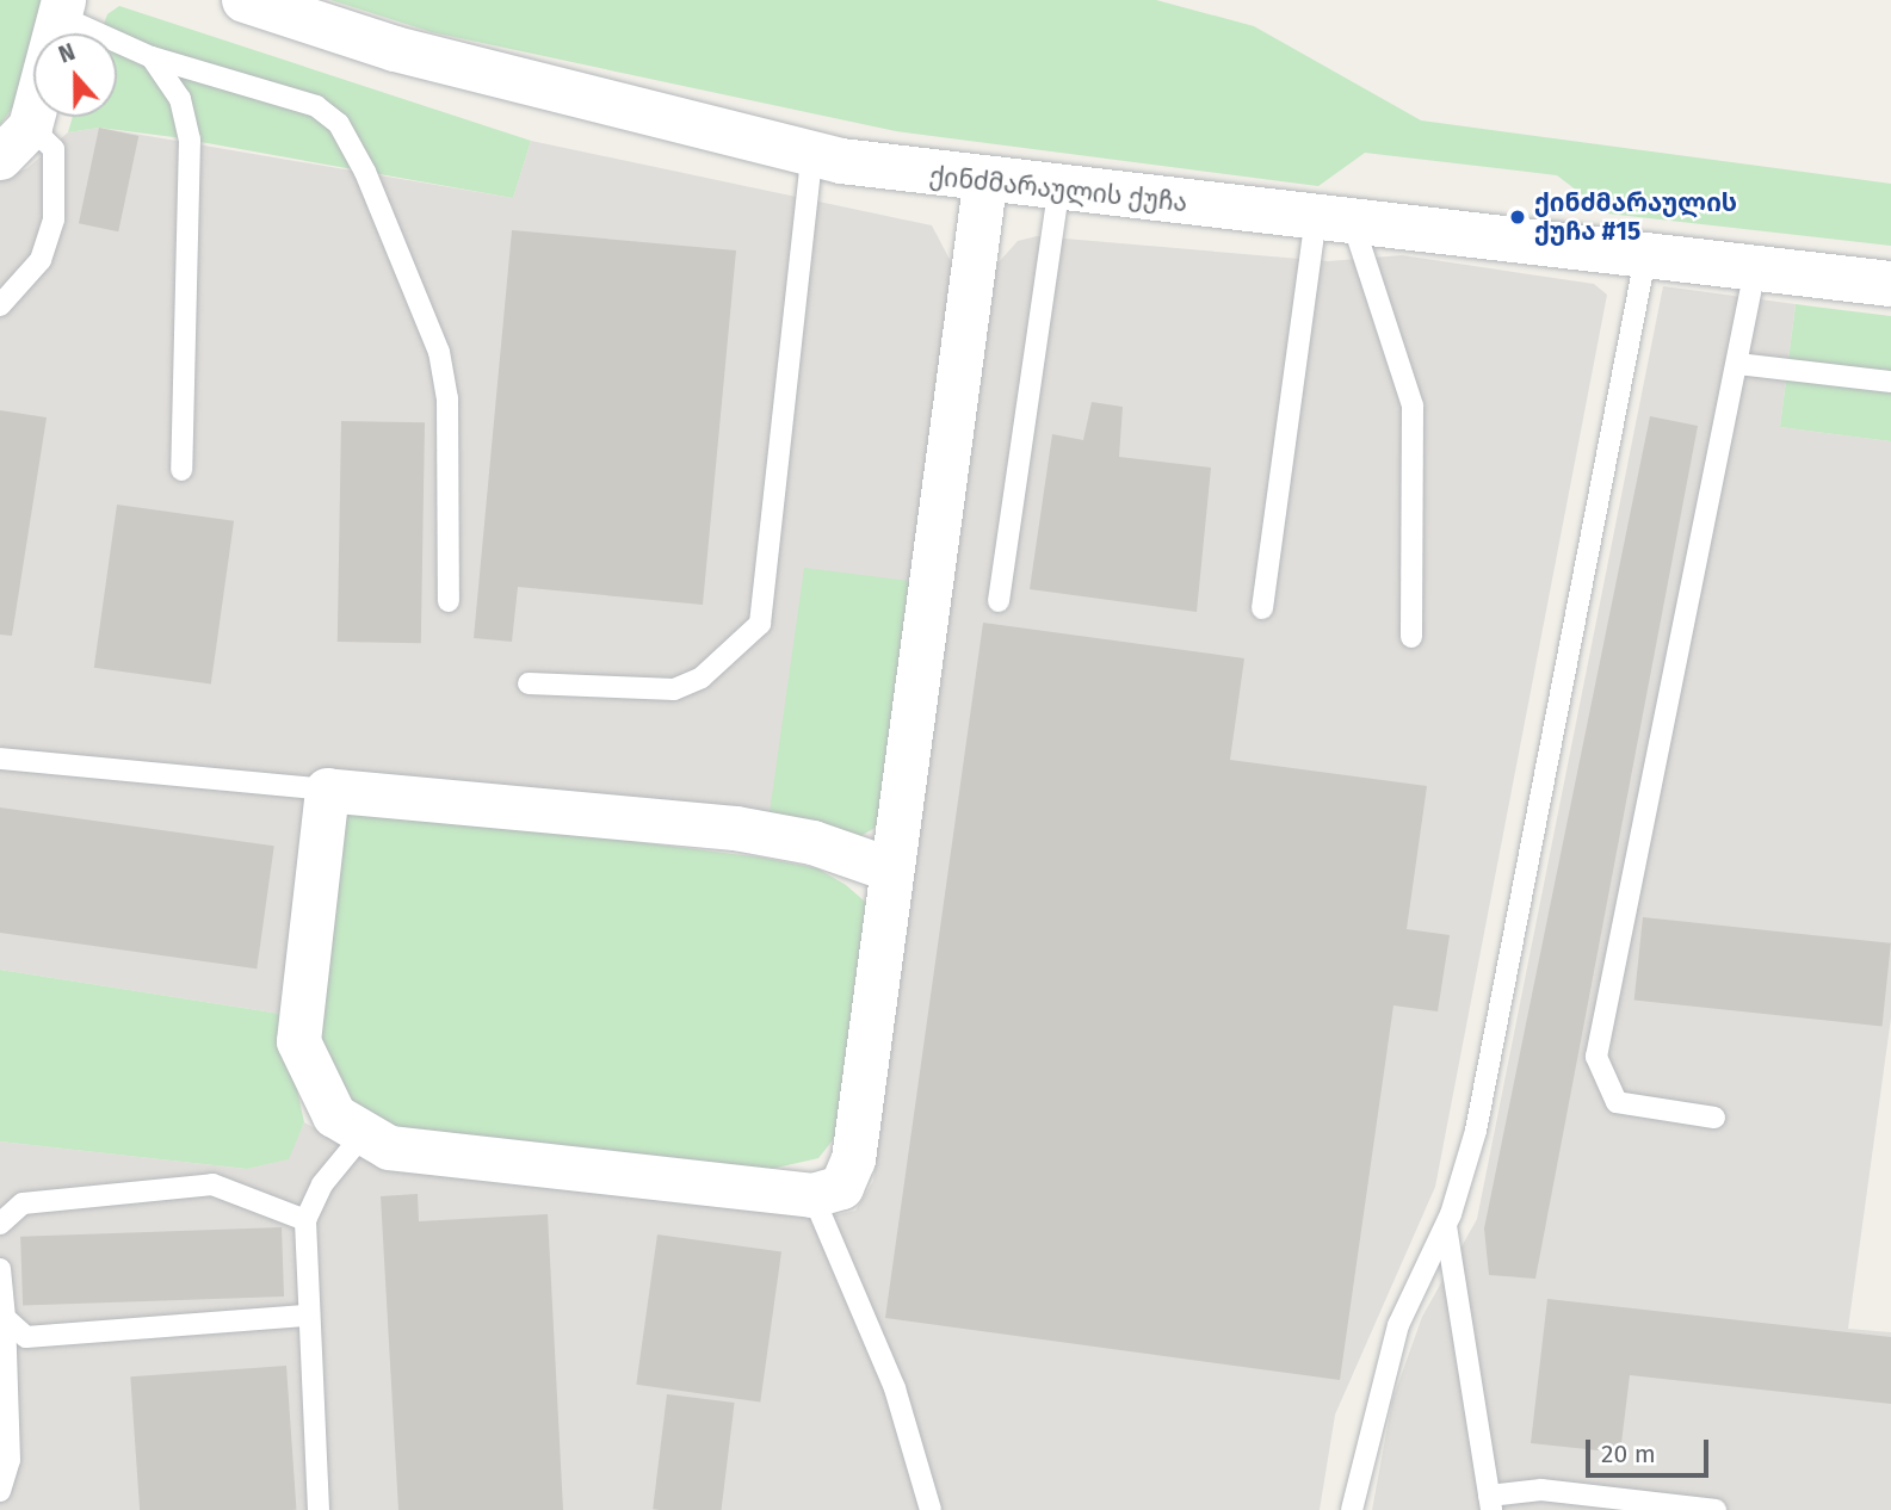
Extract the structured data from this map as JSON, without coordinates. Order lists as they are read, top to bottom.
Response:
{
  "streets": {
    "main road": ["ქინძმარაულის ქუჩა"]
  },
  "places": ["ქინძმარაულის ქუჩა #15"],
  "scale_bar": "20 m",
  "north": "top"
}
